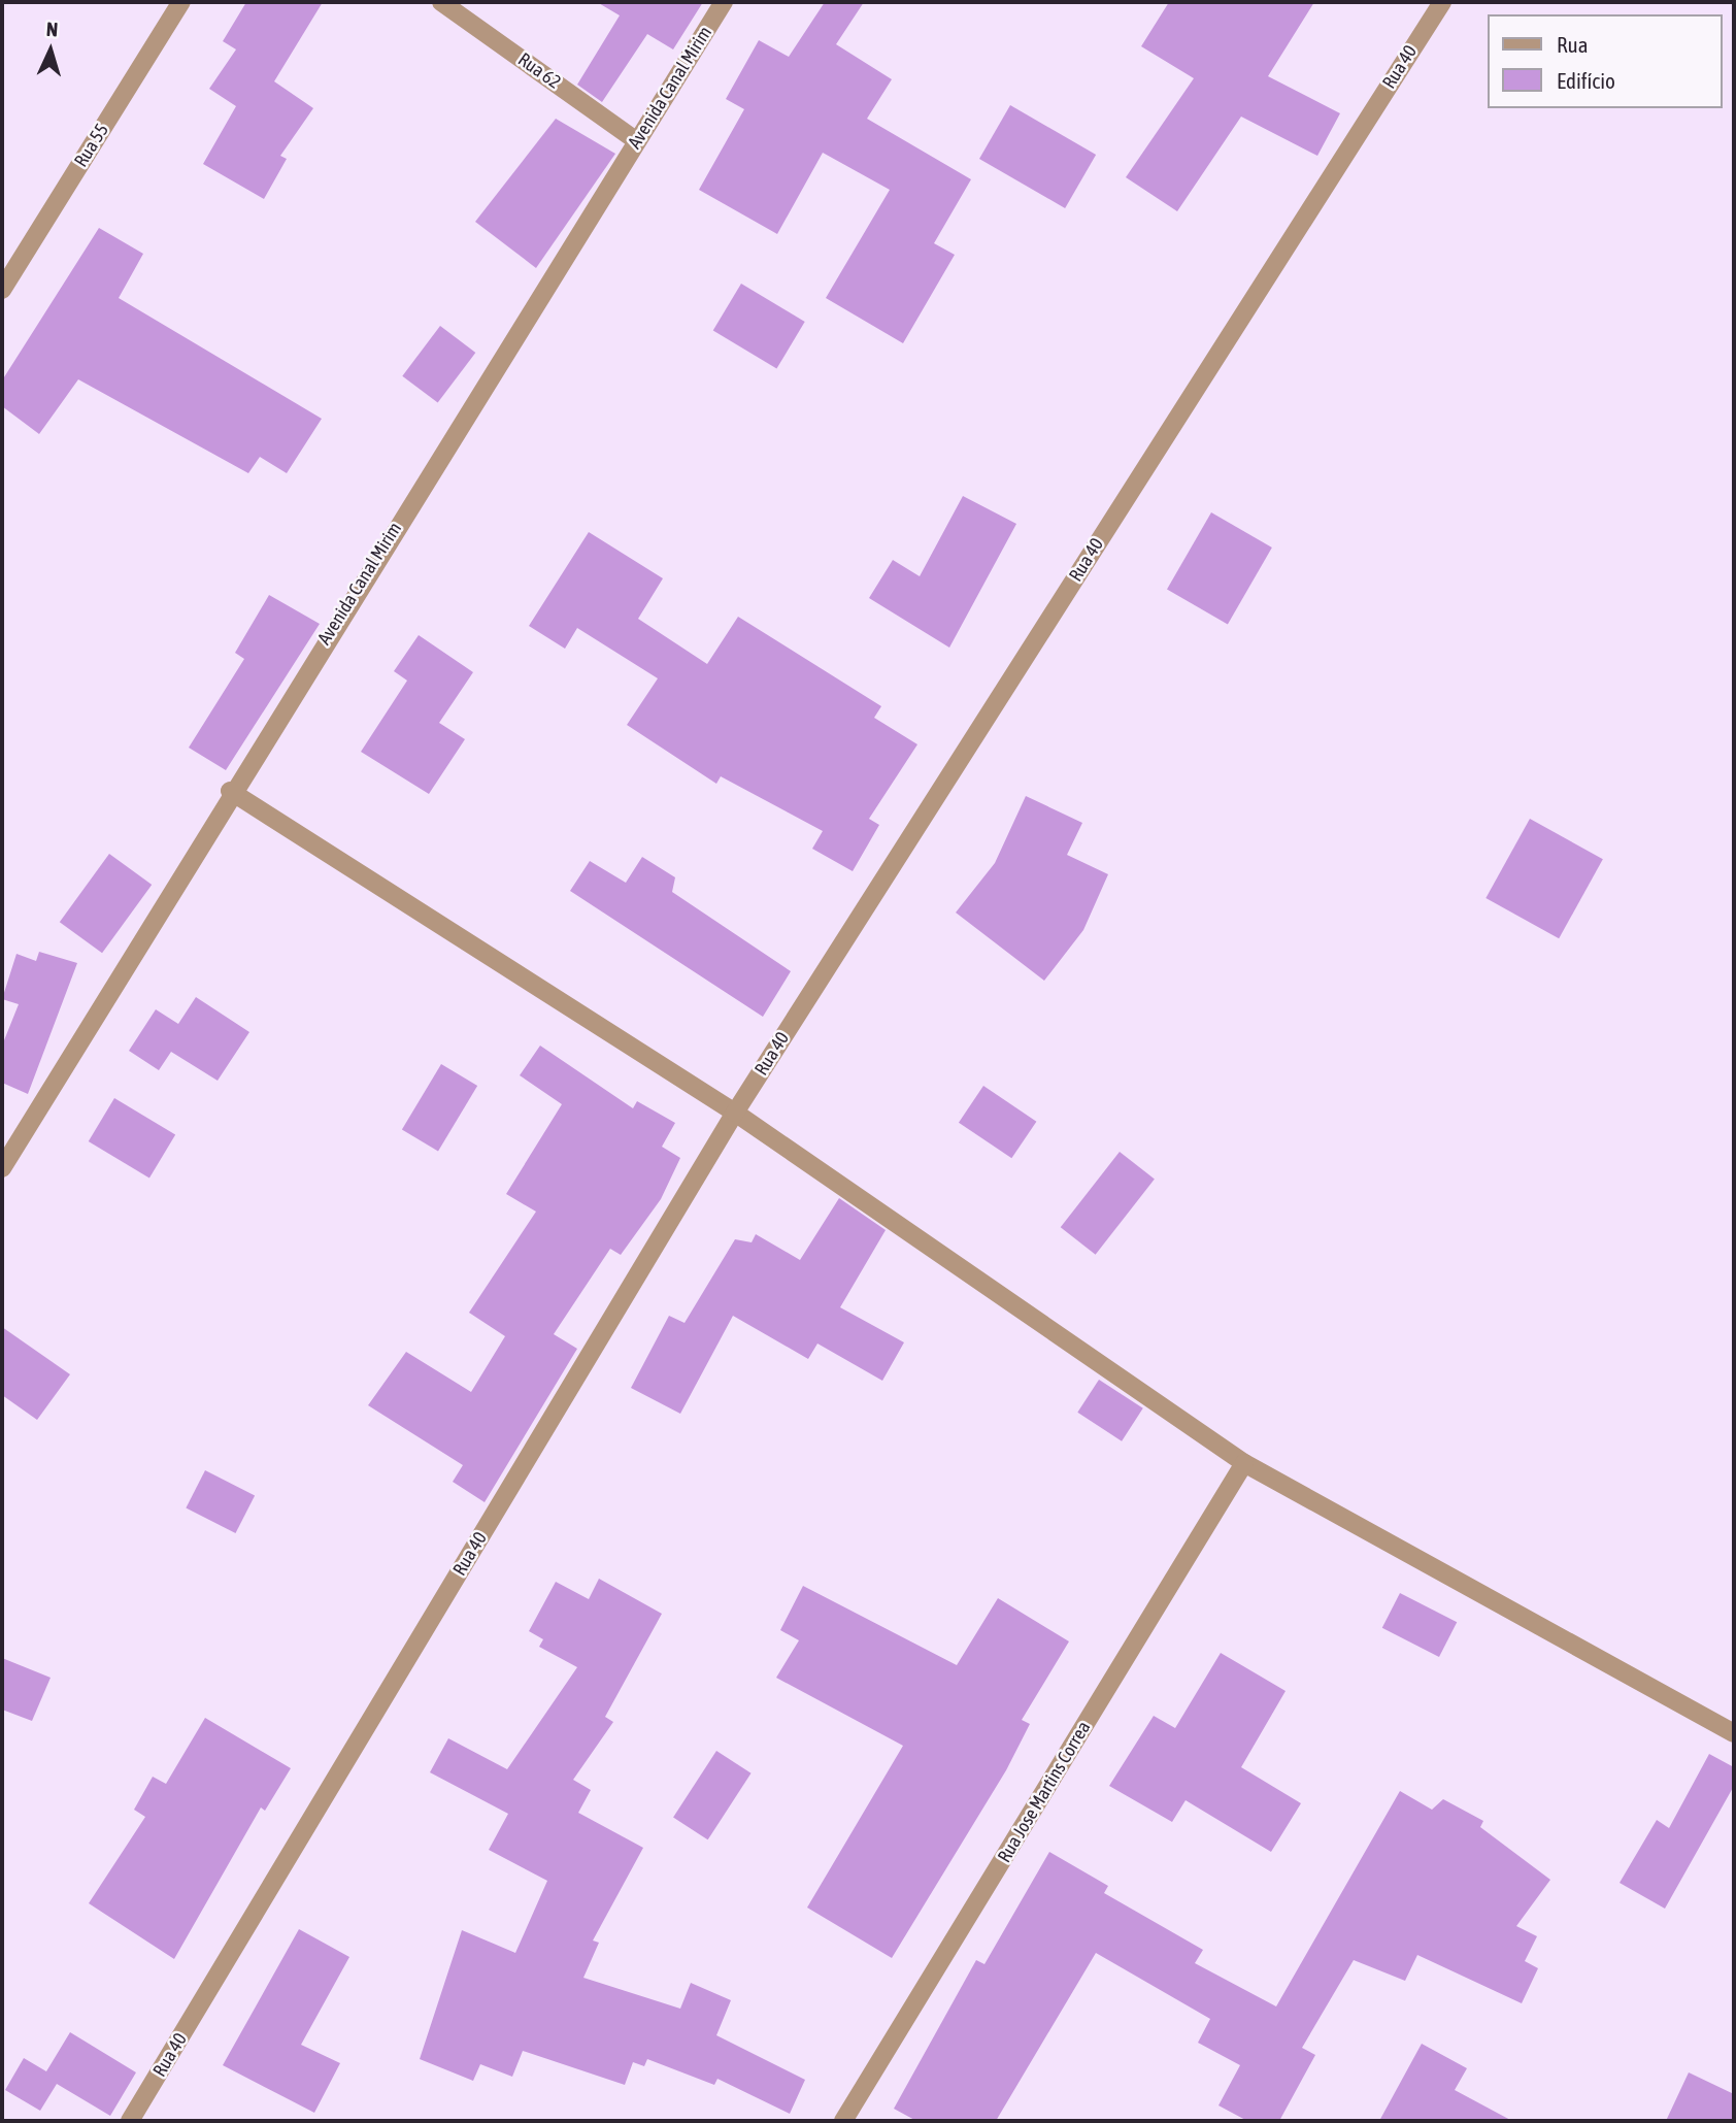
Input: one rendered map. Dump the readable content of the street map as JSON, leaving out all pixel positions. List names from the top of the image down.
{
  "streets": {
    "street": [
      "Rua 40",
      "Rua 62",
      "Avenida Canal Mirim",
      "Rua 55",
      "Rua Jose Martins Correa"
    ]
  },
  "crossings": [
    ["Rua 62", "Avenida Canal Mirim"]
  ],
  "legend": ["Rua", "Edifício"],
  "north": "top"
}
